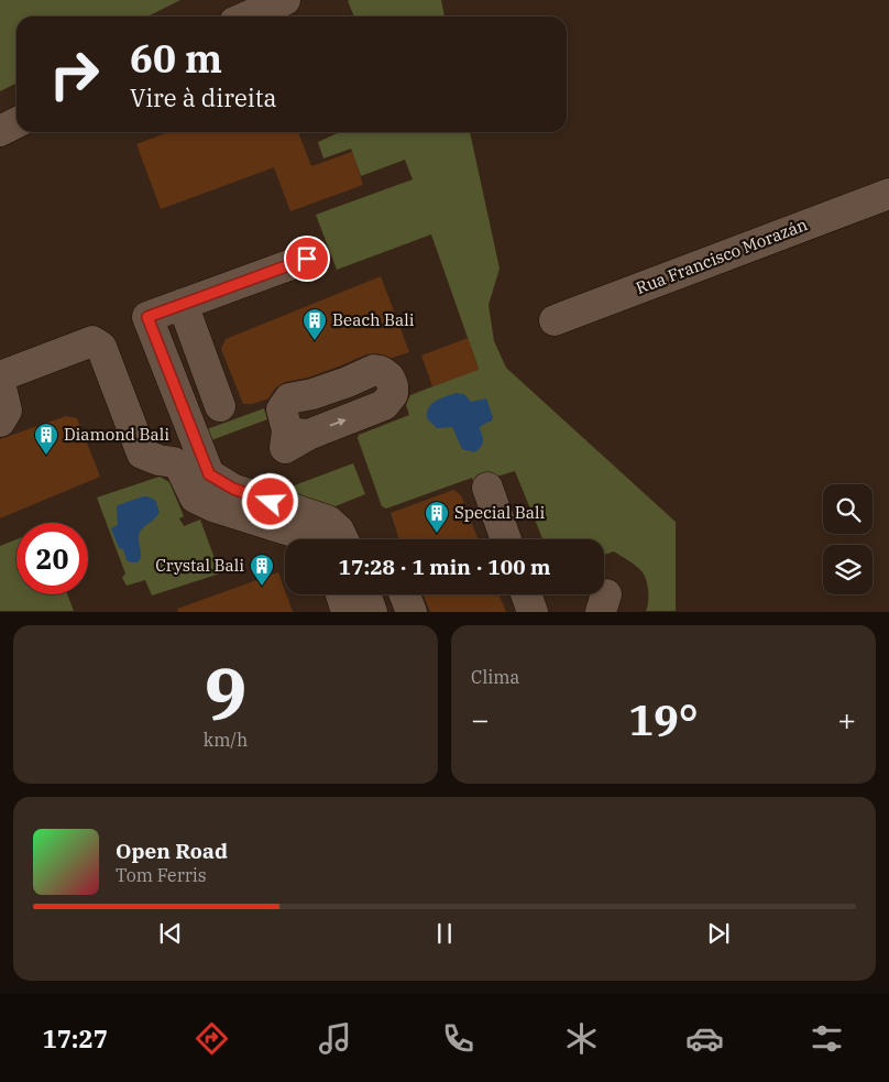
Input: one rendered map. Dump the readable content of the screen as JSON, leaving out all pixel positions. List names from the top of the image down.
{
  "streets": {
    "street": ["Rua Francisco Morazán"]
  },
  "places": {
    "building": [
      "Beach Bali",
      "Diamond Bali",
      "Special Bali",
      "Crystal Bali"
    ]
  },
  "page": {
    "turn": ["60 m", "Vire à direita"],
    "limit": "20",
    "trip": "17:28 · 1 min · 100 m",
    "tile": [
      ["9", "km/h"],
      "Clima"
    ],
    "heat": ["−", "19°", "+"],
    "song": ["Open Road", "Tom Ferris"],
    "tabs": "17:27"
  }
}
